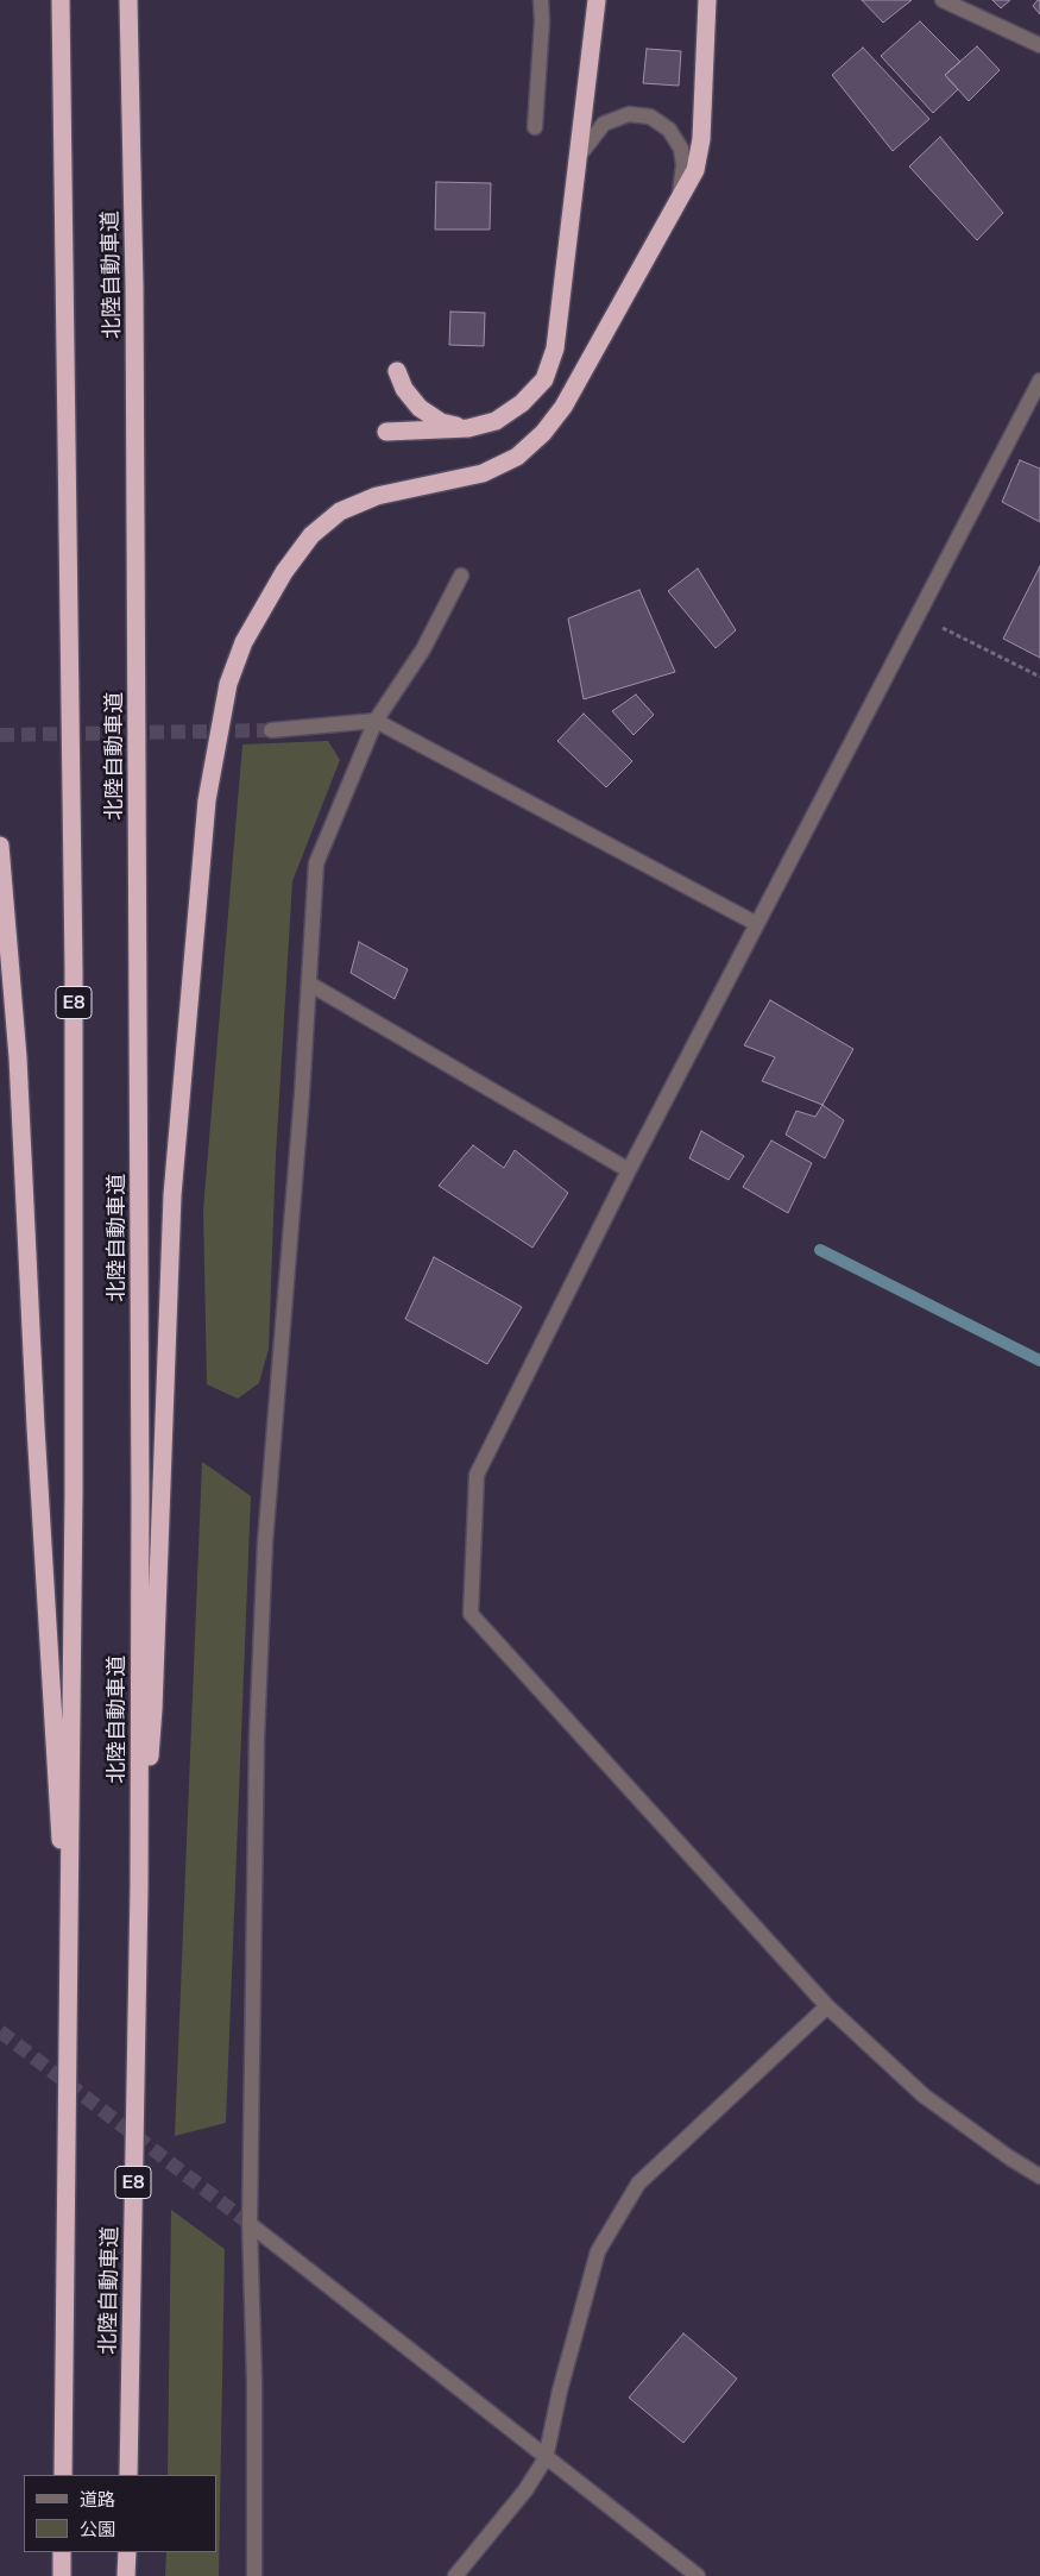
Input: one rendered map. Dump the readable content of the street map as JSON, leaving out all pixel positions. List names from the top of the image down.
{
  "streets": {
    "highway": ["北陸自動車道", "E8"]
  },
  "legend": ["道路", "公園"]
}
